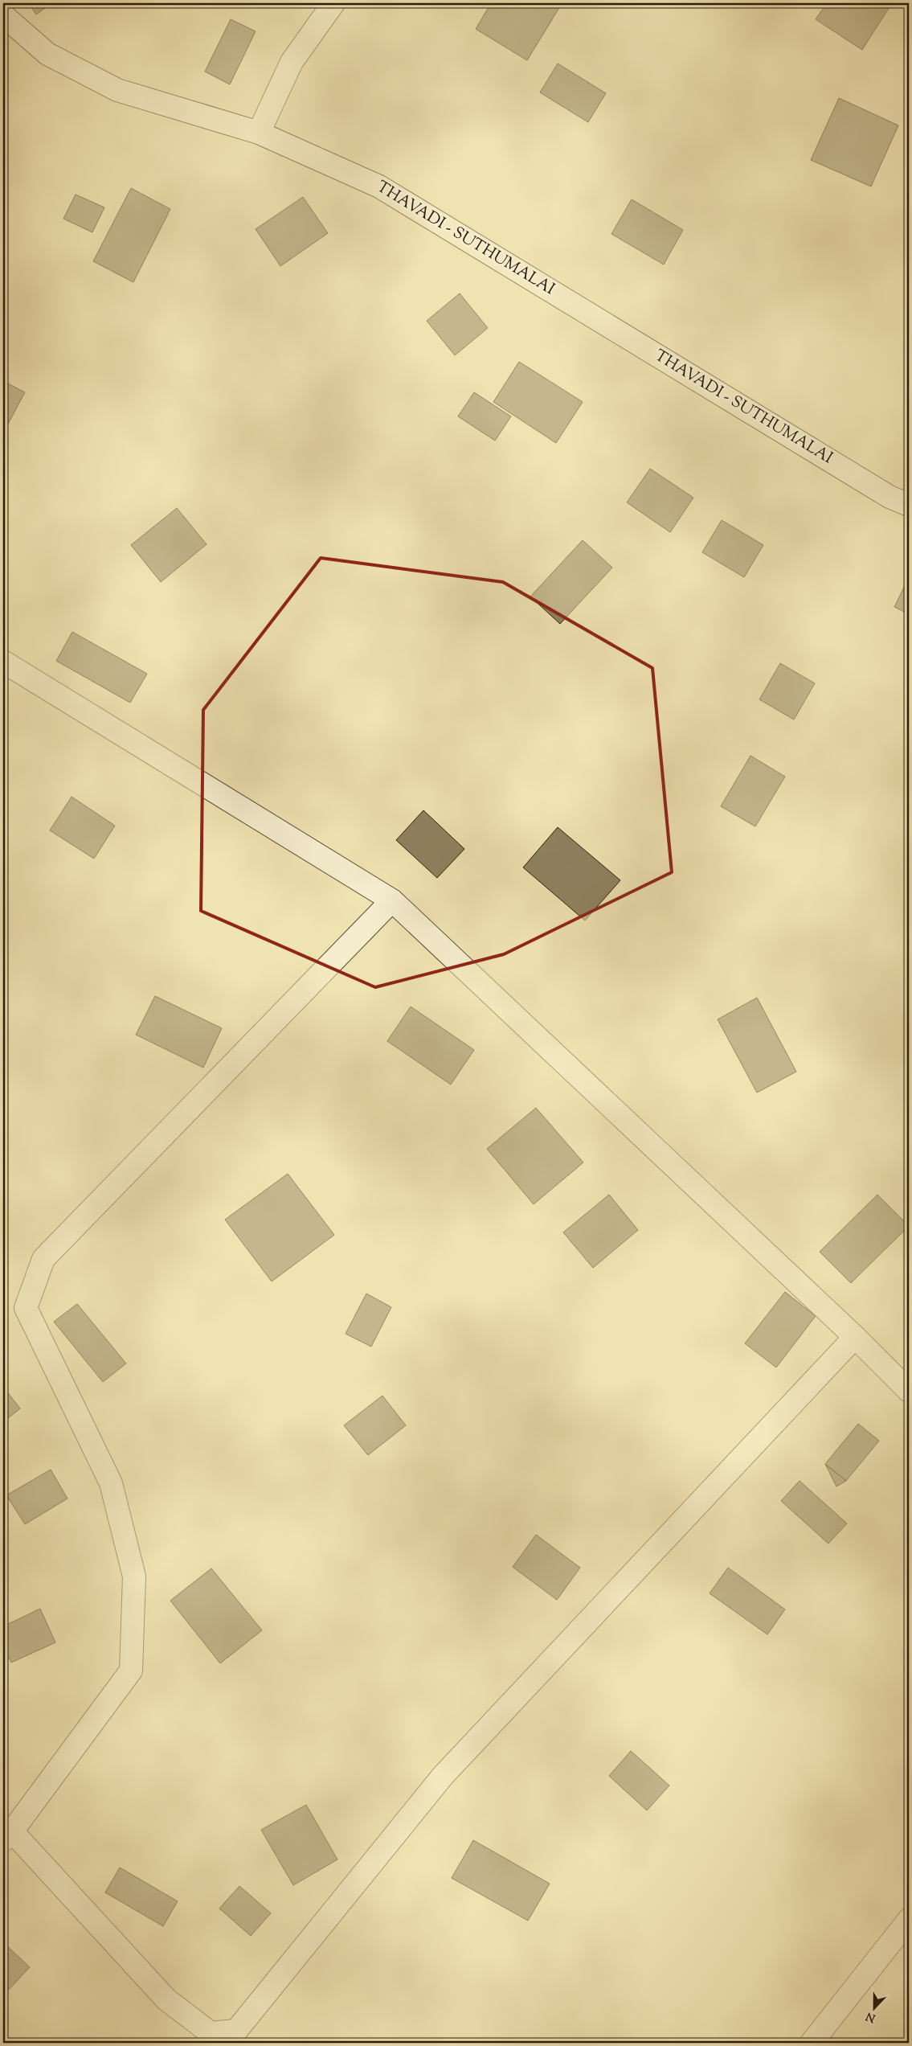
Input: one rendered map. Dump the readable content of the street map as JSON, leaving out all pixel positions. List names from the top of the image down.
{
  "streets": {
    "street": ["THAVADI - SUTHUMALAI"]
  },
  "north": "bottom"
}
